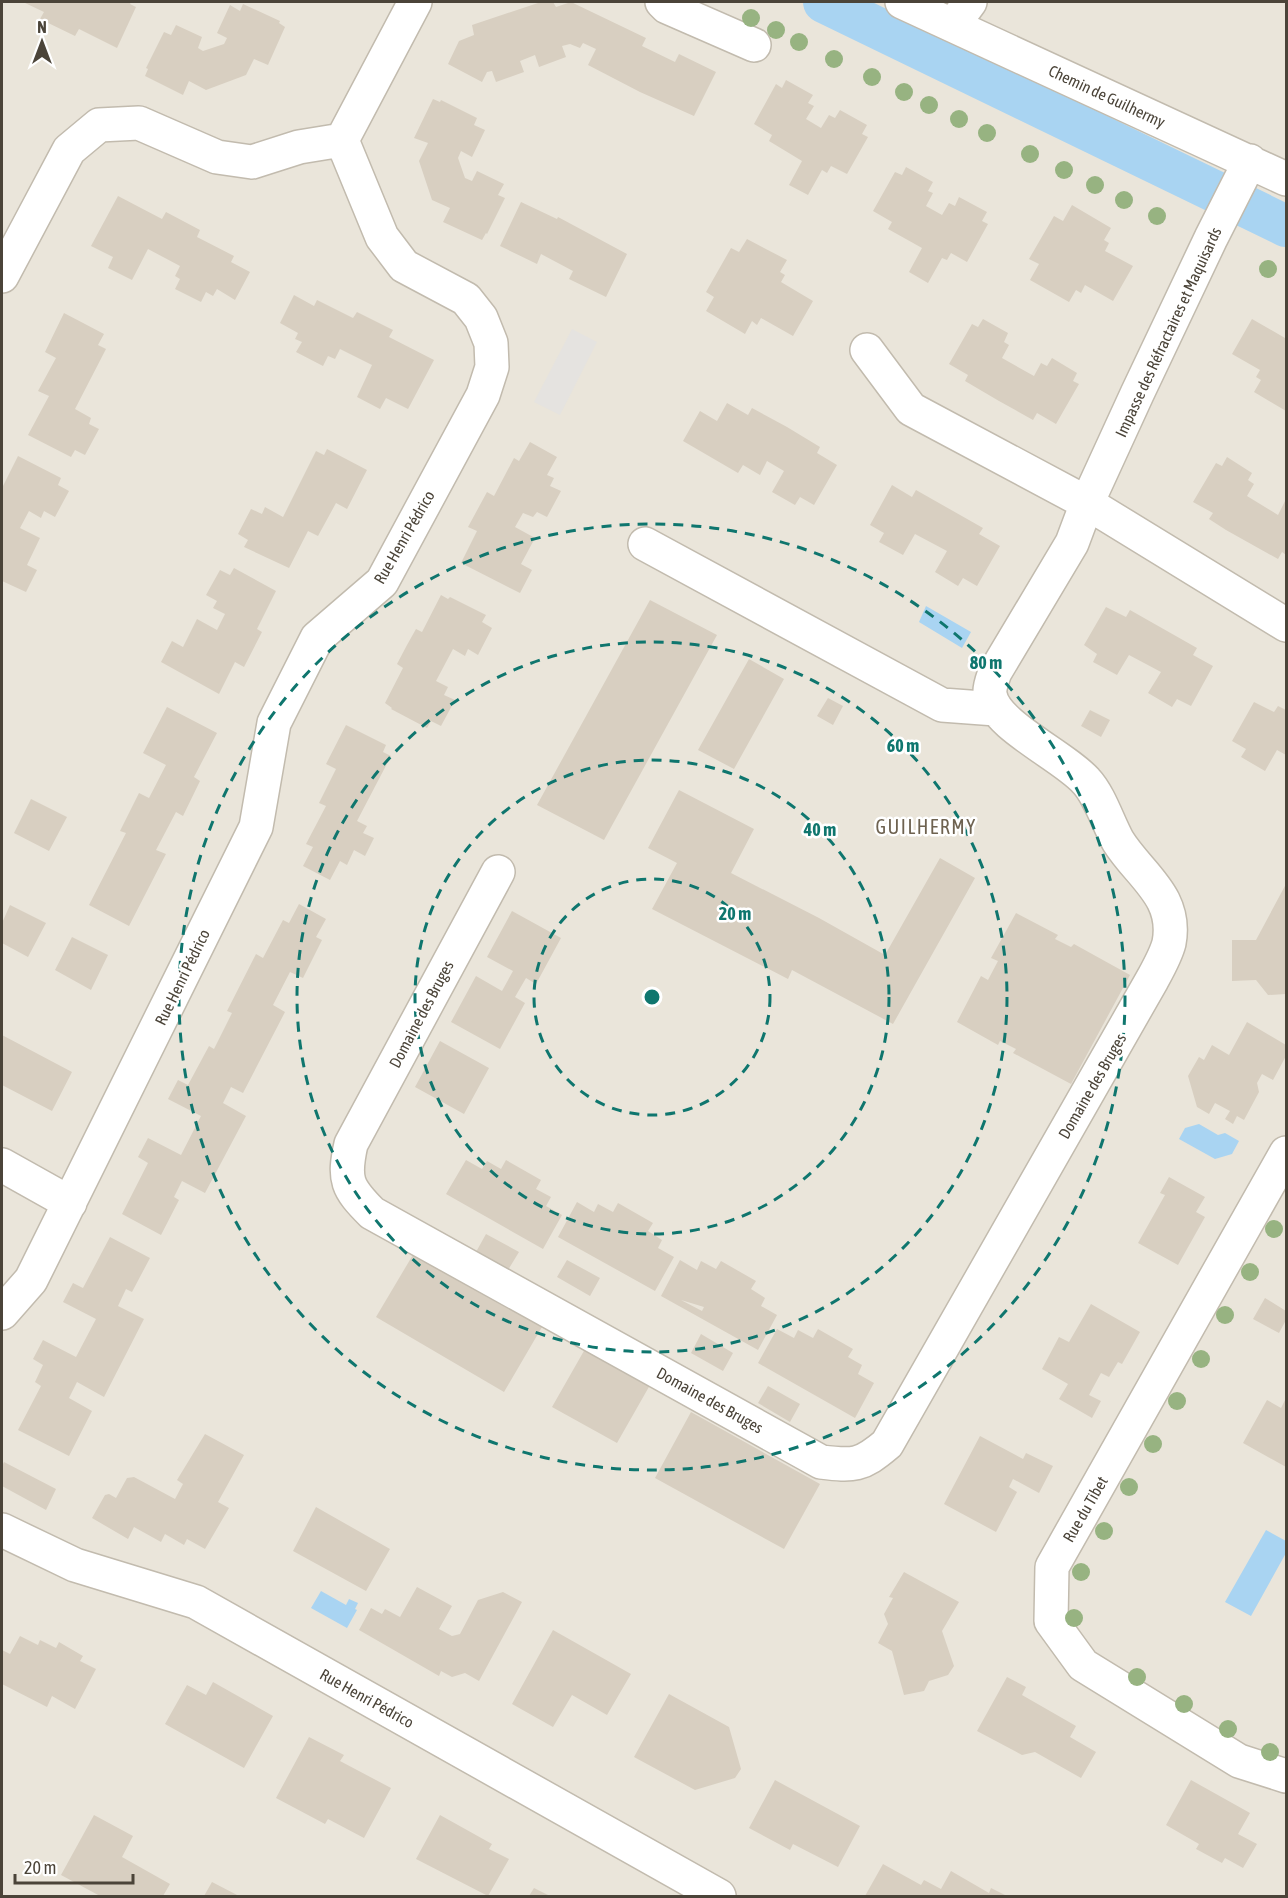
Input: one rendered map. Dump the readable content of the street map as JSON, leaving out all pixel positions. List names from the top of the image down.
{
  "streets": {
    "street": [
      "Chemin de Guilhermy",
      "Impasse des Réfractaires et Maquisards",
      "Rue Henri Pédrico",
      "Domaine des Bruges",
      "Rue du Tibet"
    ]
  },
  "crossings": [
    ["Chemin de Guilhermy", "Impasse des Réfractaires et Maquisards"],
    ["Impasse des Réfractaires et Maquisards", "Domaine des Bruges"]
  ],
  "districts": ["GUILHERMY"],
  "scale_bar": "20 m",
  "north": "top",
  "rings": [
    "80 m",
    "60 m",
    "40 m",
    "20 m"
  ]
}
